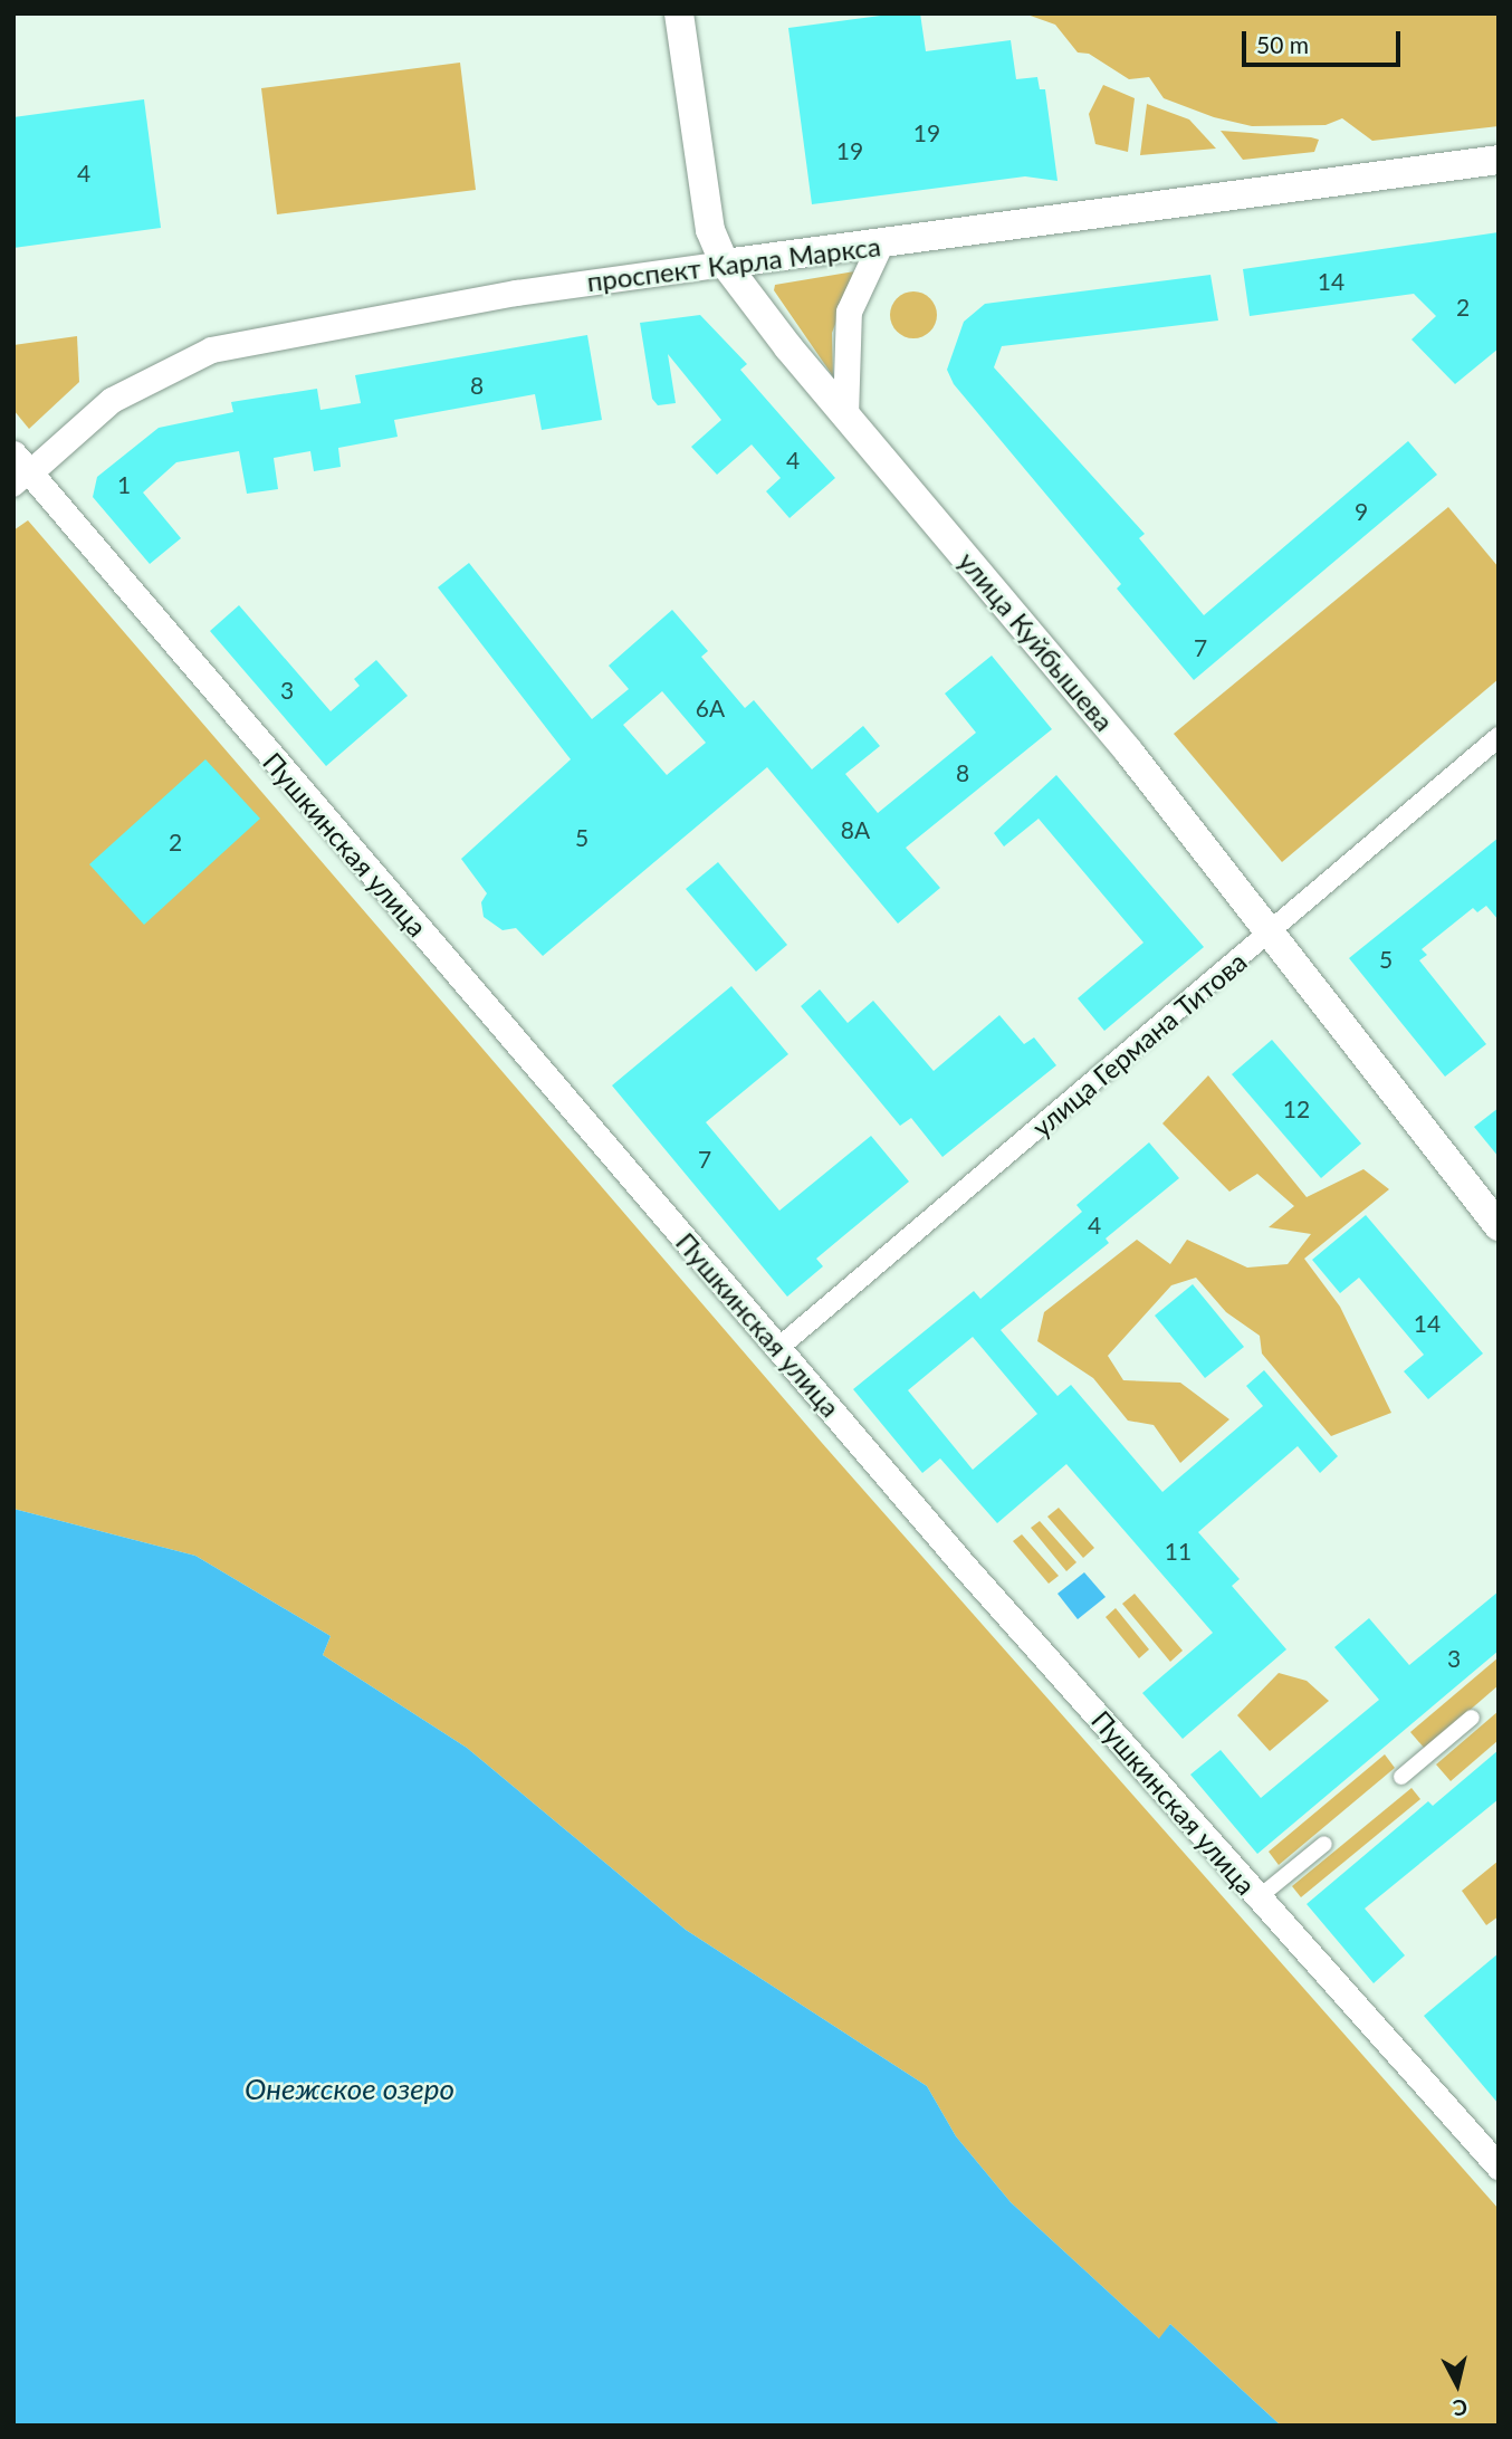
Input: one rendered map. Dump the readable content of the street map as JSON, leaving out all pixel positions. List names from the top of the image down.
{
  "streets": {
    "main road": ["проспект Карла Маркса", "улица Куйбышева"],
    "street": ["Пушкинская улица", "улица Германа Титова"]
  },
  "crossings": [
    ["проспект Карла Маркса", "улица Куйбышева"],
    ["проспект Карла Маркса", "Пушкинская улица"],
    ["улица Куйбышева", "улица Германа Титова"],
    ["Пушкинская улица", "улица Германа Титова"]
  ],
  "water": ["Онежское озеро"],
  "house_numbers": [
    "19",
    "19",
    "4",
    "14",
    "2",
    "8",
    "4",
    "1",
    "9",
    "7",
    "3",
    "6А",
    "8",
    "8А",
    "5",
    "2",
    "5",
    "12",
    "7",
    "4",
    "14",
    "11",
    "3"
  ],
  "scale_bar": "50 m",
  "north": "bottom"
}
